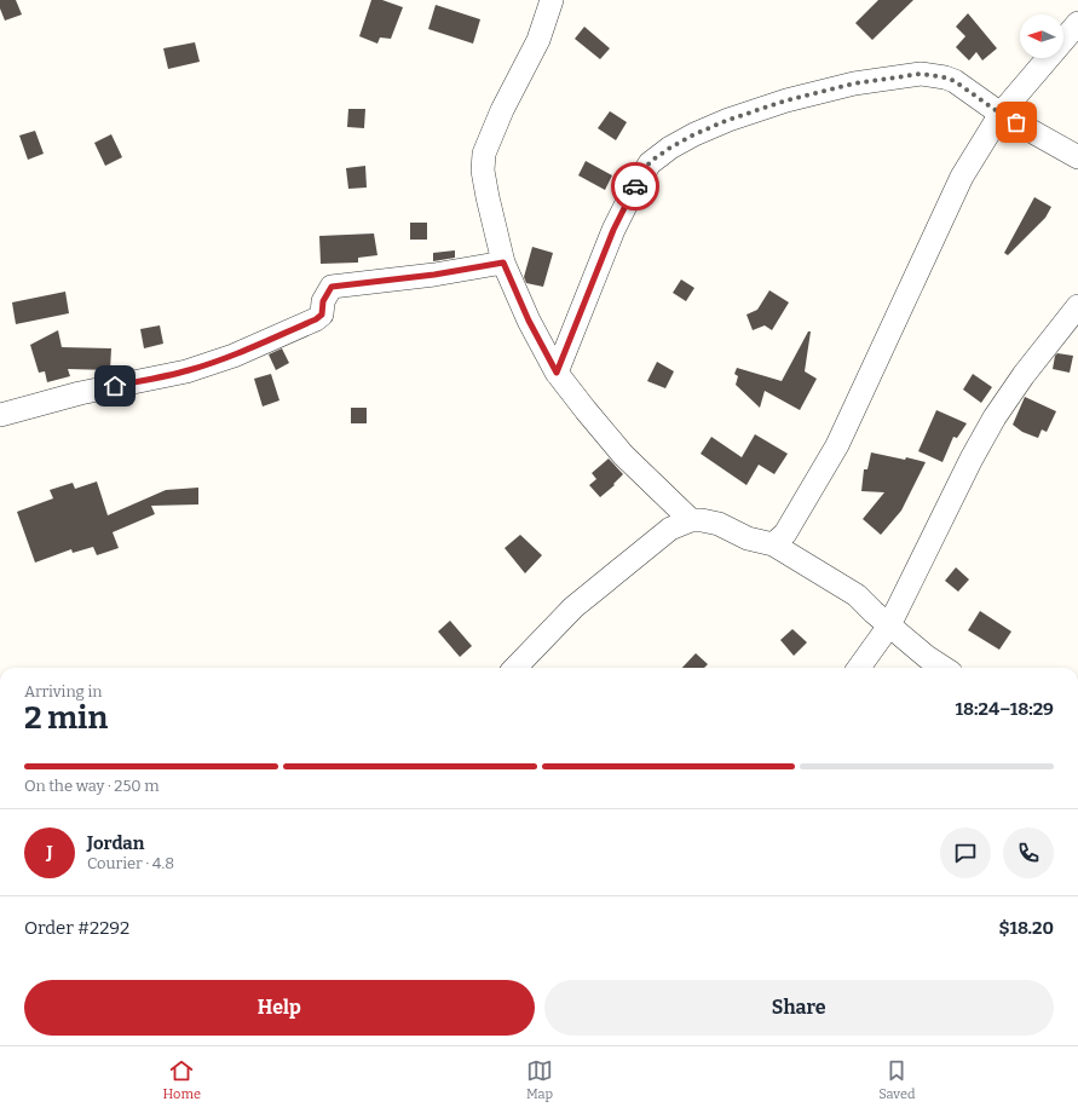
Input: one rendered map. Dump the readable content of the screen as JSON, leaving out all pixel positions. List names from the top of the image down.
{
  "north": "left",
  "page": {
    "heading": ["2 min", "Arriving in", "18:24–18:29"],
    "panel": [
      "Jordan",
      "Courier · 4.8",
      "Order #2292",
      "$18.20"
    ],
    "bar": "On the way · 250 m",
    "round": "J",
    "buttons": ["Help", "Share"],
    "tabs": ["Home", "Map", "Saved"]
  }
}
